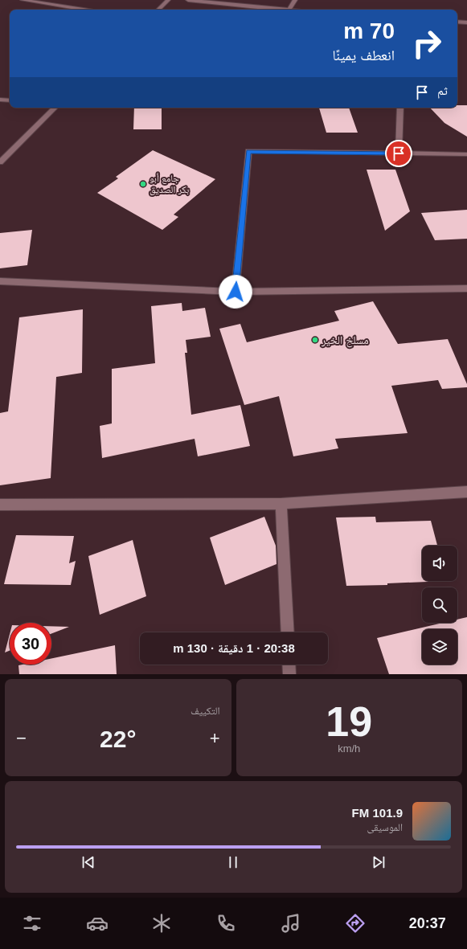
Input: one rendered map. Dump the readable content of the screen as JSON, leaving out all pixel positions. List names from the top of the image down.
{
  "places": ["جامع أبو بكر الصديق", "مسلخ الخير"],
  "page": {
    "turn": ["70 m", "انعطف يمينًا"],
    "then": "ثم",
    "limit": "30",
    "trip": "20:38 · 1 دقيقة · 130 m",
    "tile": [
      ["19", "km/h"],
      "التكييف"
    ],
    "heat": ["−", "22°", "+"],
    "song": ["101.9 FM", "الموسيقى"],
    "tabs": "20:37"
  }
}
